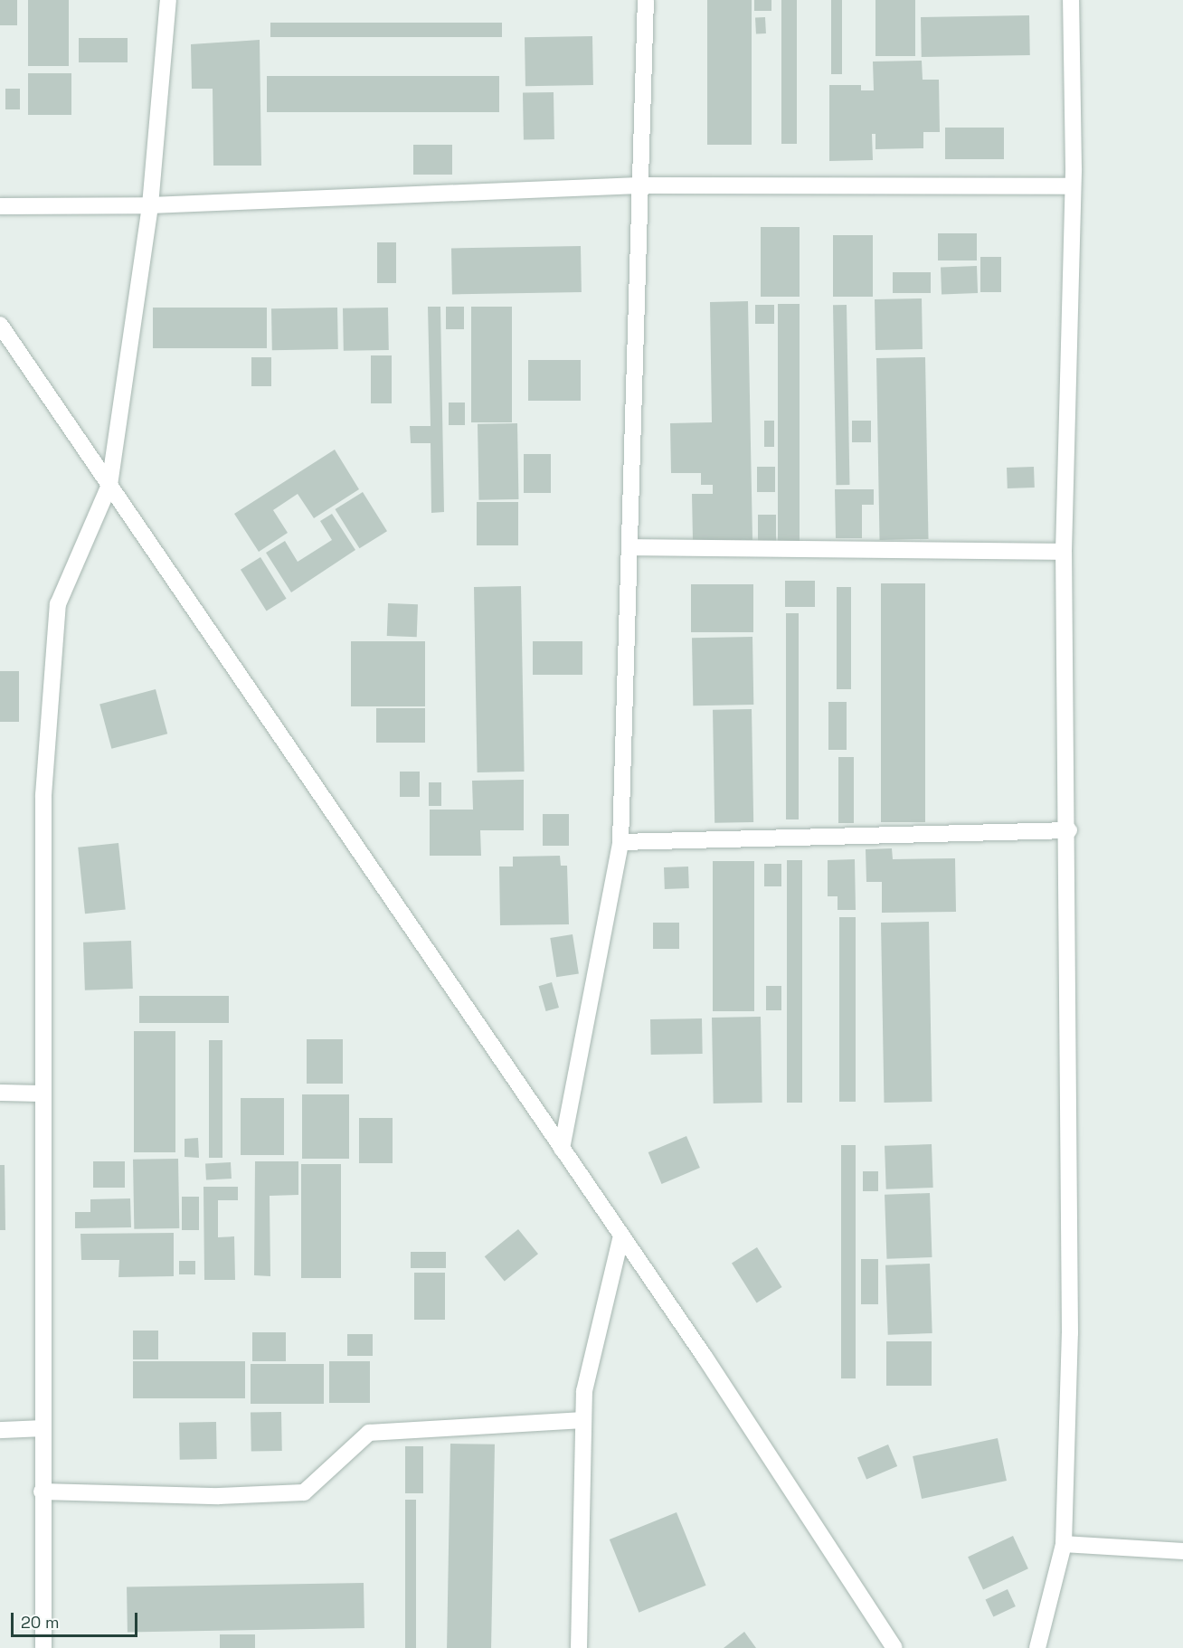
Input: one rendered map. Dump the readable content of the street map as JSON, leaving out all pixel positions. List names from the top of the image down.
{
  "scale_bar": "20 m"
}
